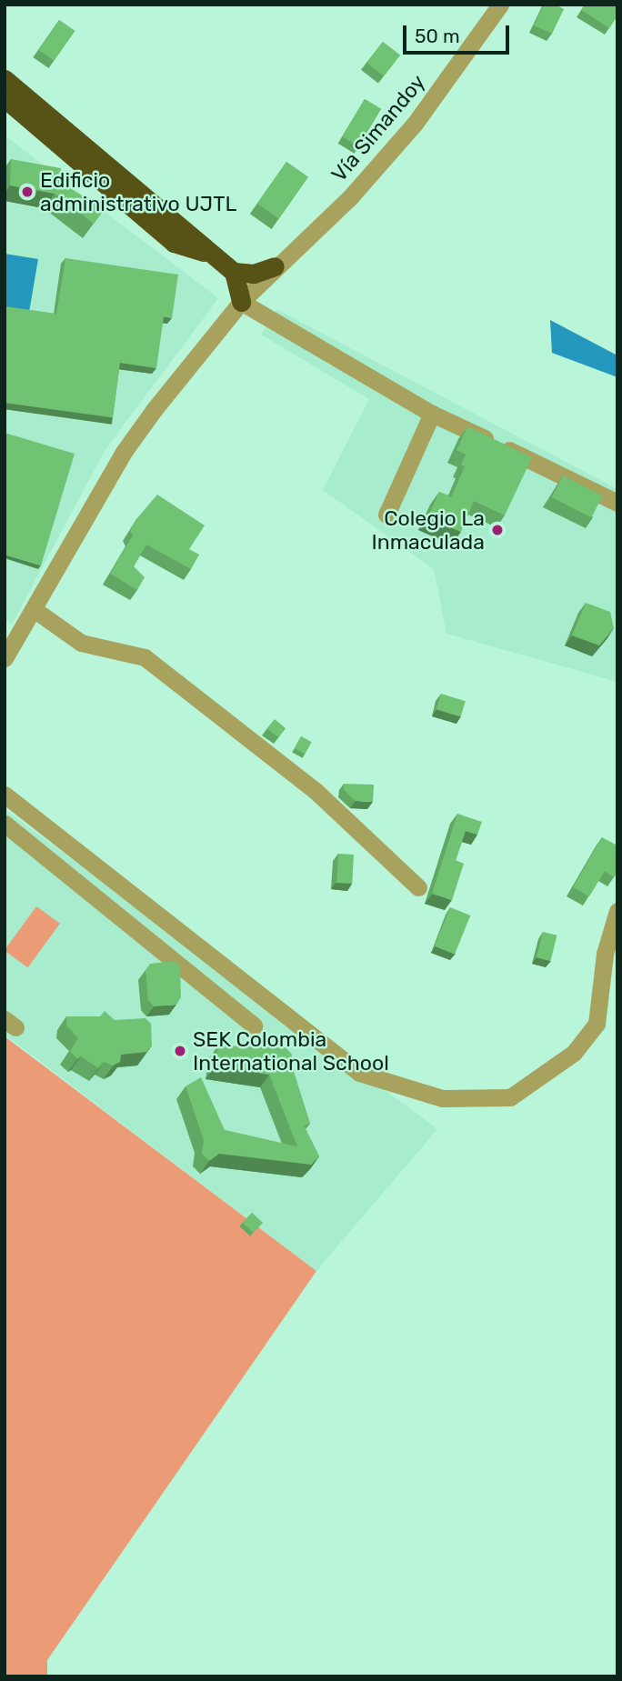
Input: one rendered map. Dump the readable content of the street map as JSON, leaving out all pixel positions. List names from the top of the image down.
{
  "streets": {
    "street": ["Vía Simandoy"]
  },
  "places": ["Edificio administrativo UJTL", "Colegio La Inmaculada", "SEK Colombia International School"],
  "scale_bar": "50 m"
}
